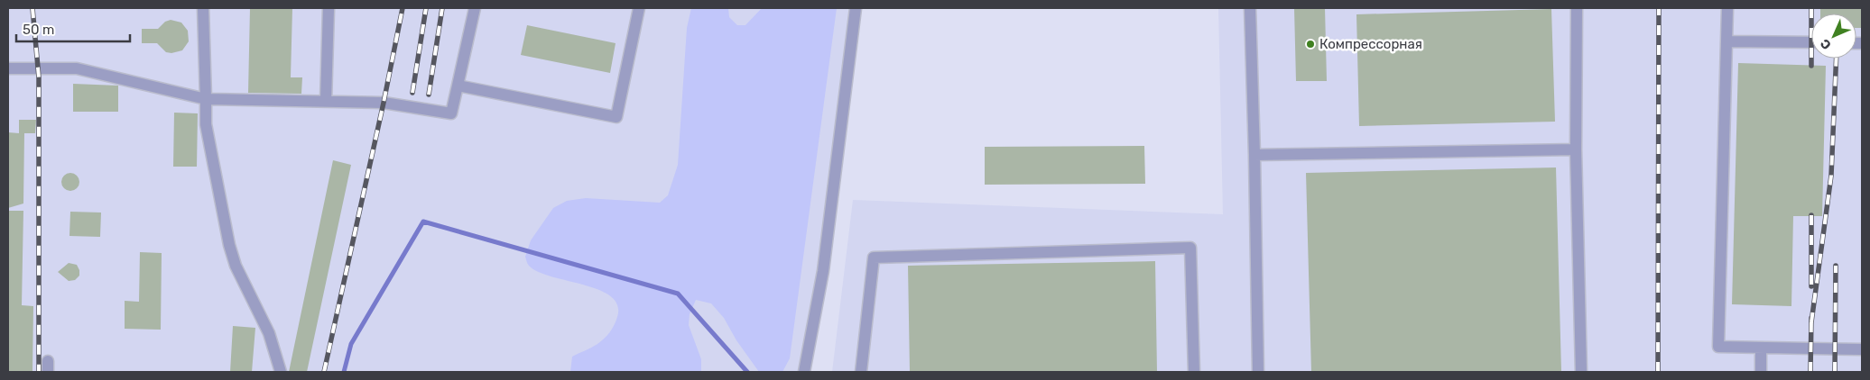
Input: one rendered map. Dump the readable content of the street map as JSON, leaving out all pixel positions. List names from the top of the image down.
{
  "places": ["Компрессорная"],
  "scale_bar": "50 m",
  "north": "bottom left"
}
